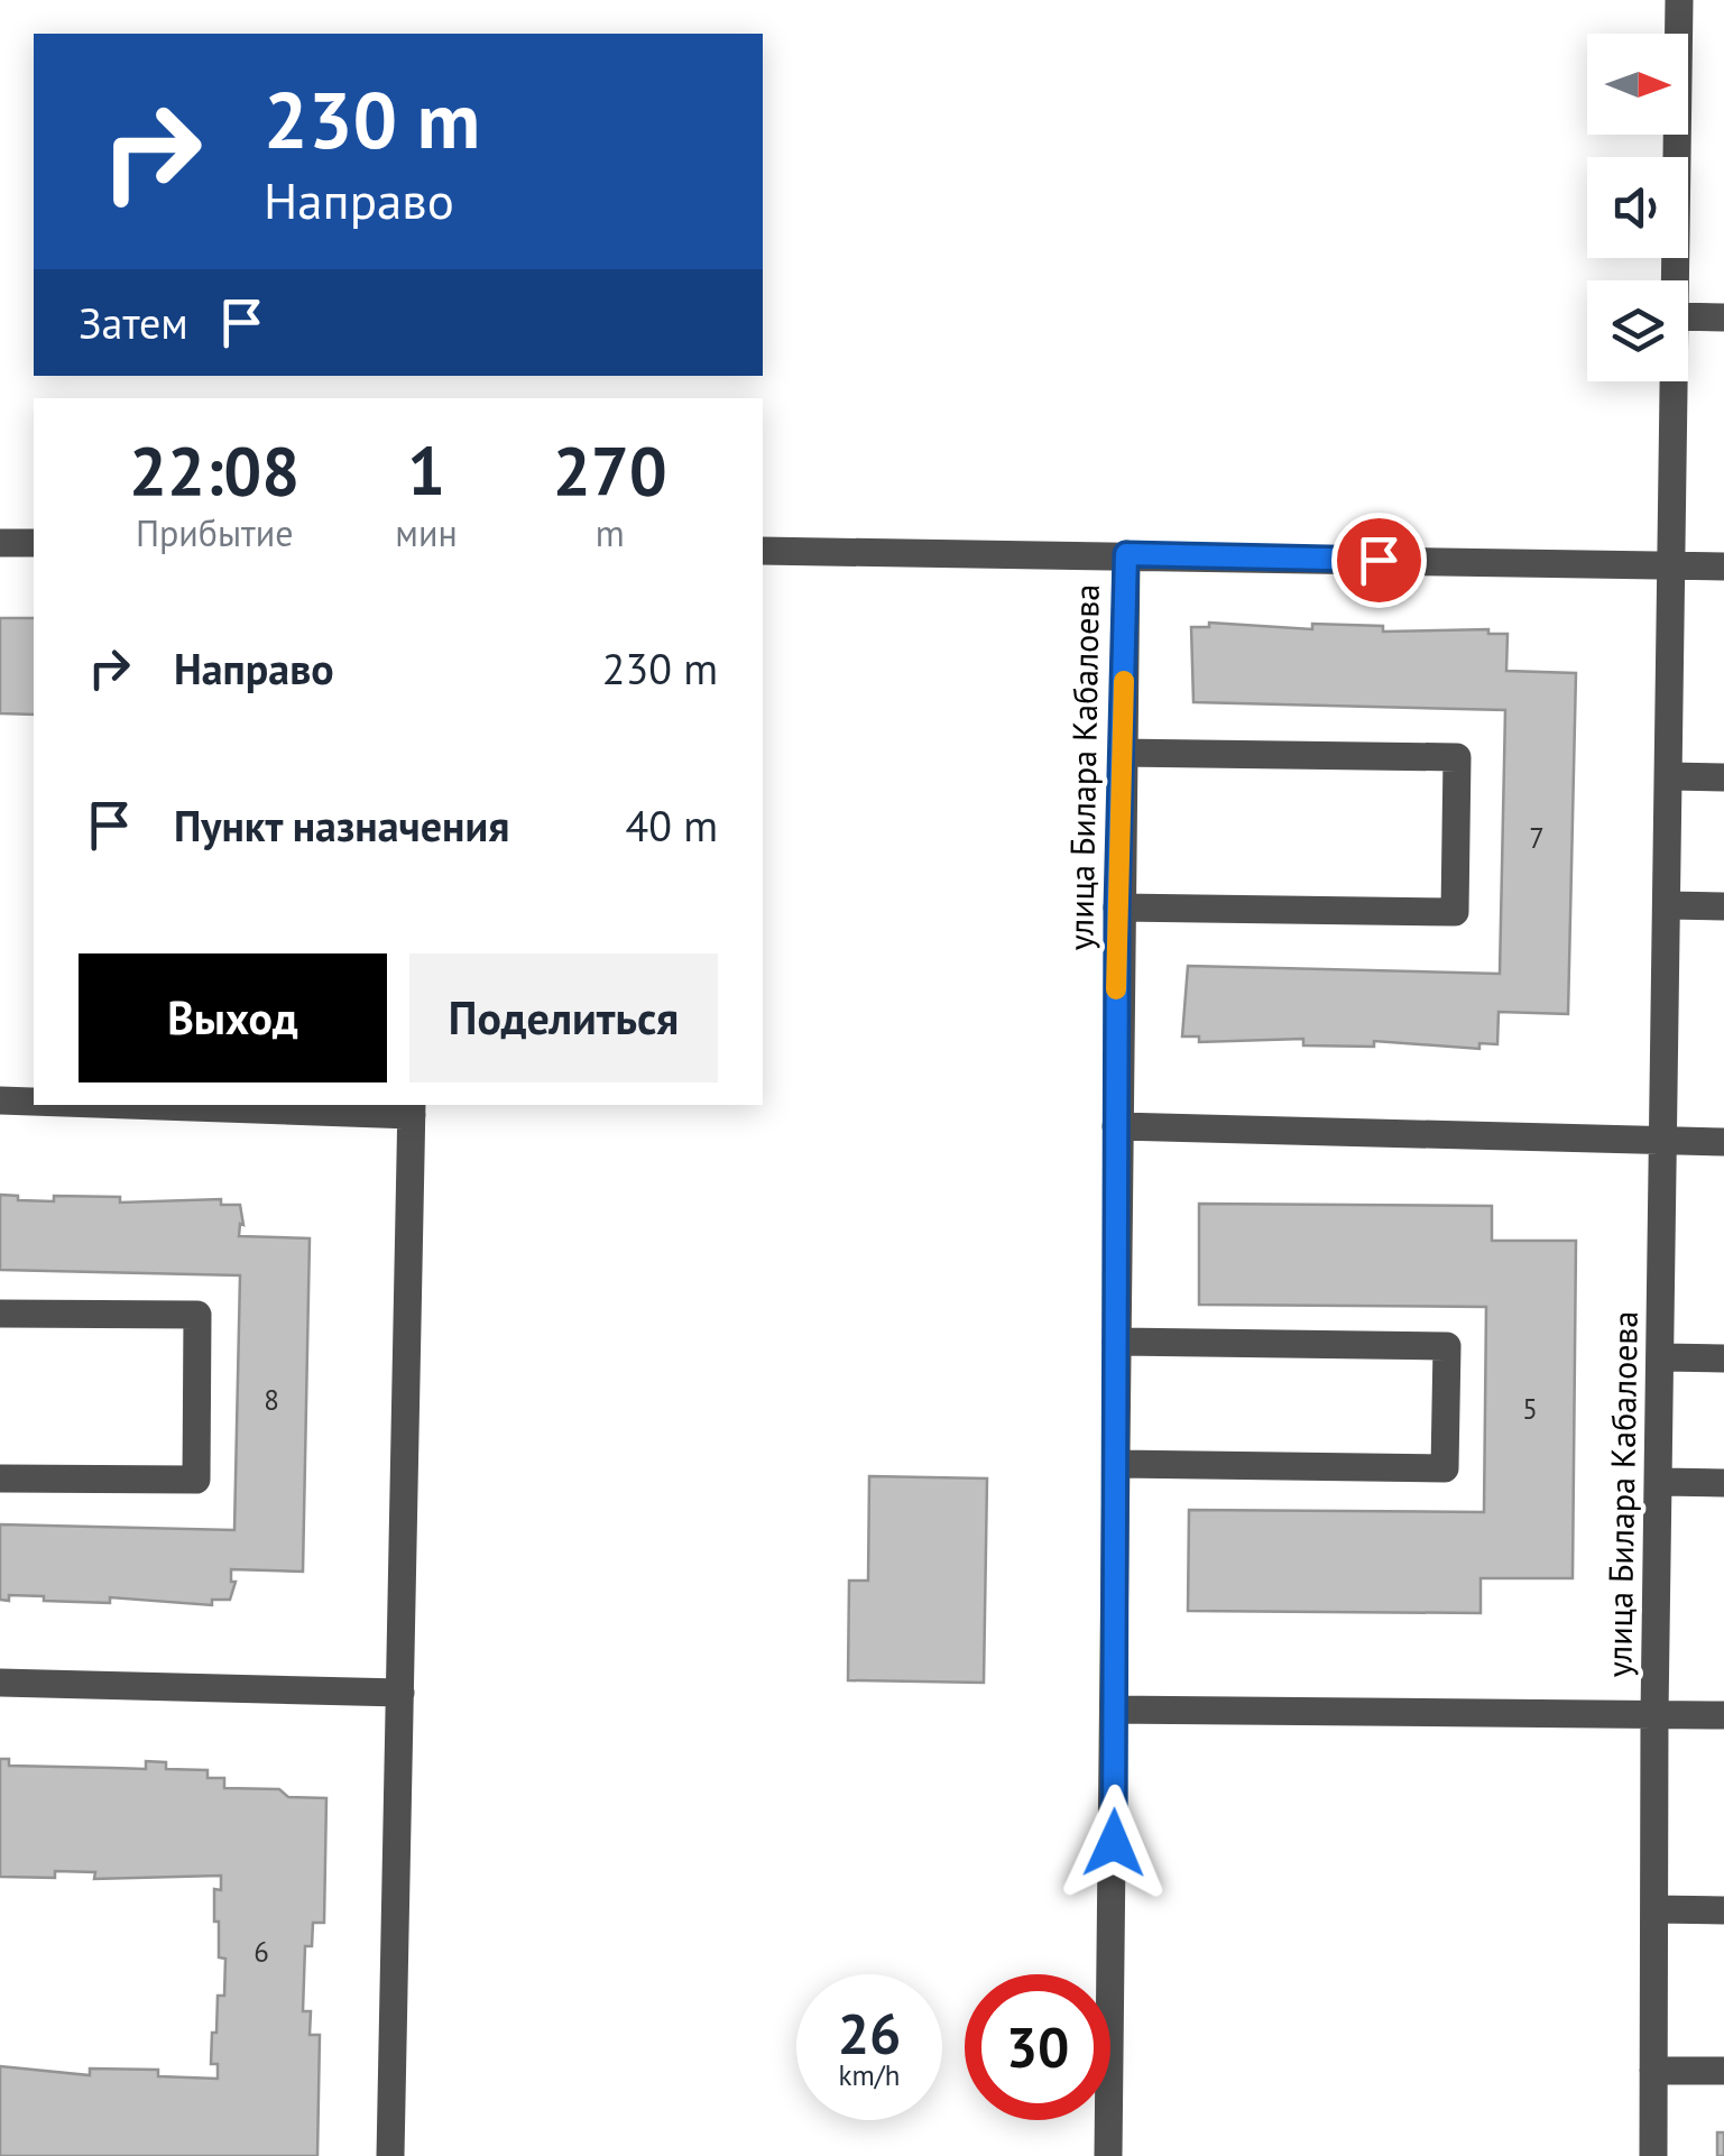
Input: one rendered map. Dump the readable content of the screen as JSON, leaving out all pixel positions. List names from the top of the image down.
{
  "streets": {
    "street": ["улица Билара Кабалоева"]
  },
  "house_numbers": [
    "7",
    "8",
    "5",
    "6"
  ],
  "north": "right",
  "page": {
    "turn": ["230 m", "Направо"],
    "then": "Затем",
    "eta": [
      "22:08",
      "Прибытие",
      "1",
      "мин",
      "270",
      "m"
    ],
    "list": [
      {
        "name": "Направо",
        "value": "230 m"
      },
      {
        "name": "Пункт назначения",
        "value": "40 m"
      }
    ],
    "buttons": ["Выход", "Поделиться"],
    "speed": "26 km/h",
    "limit": "30"
  }
}
